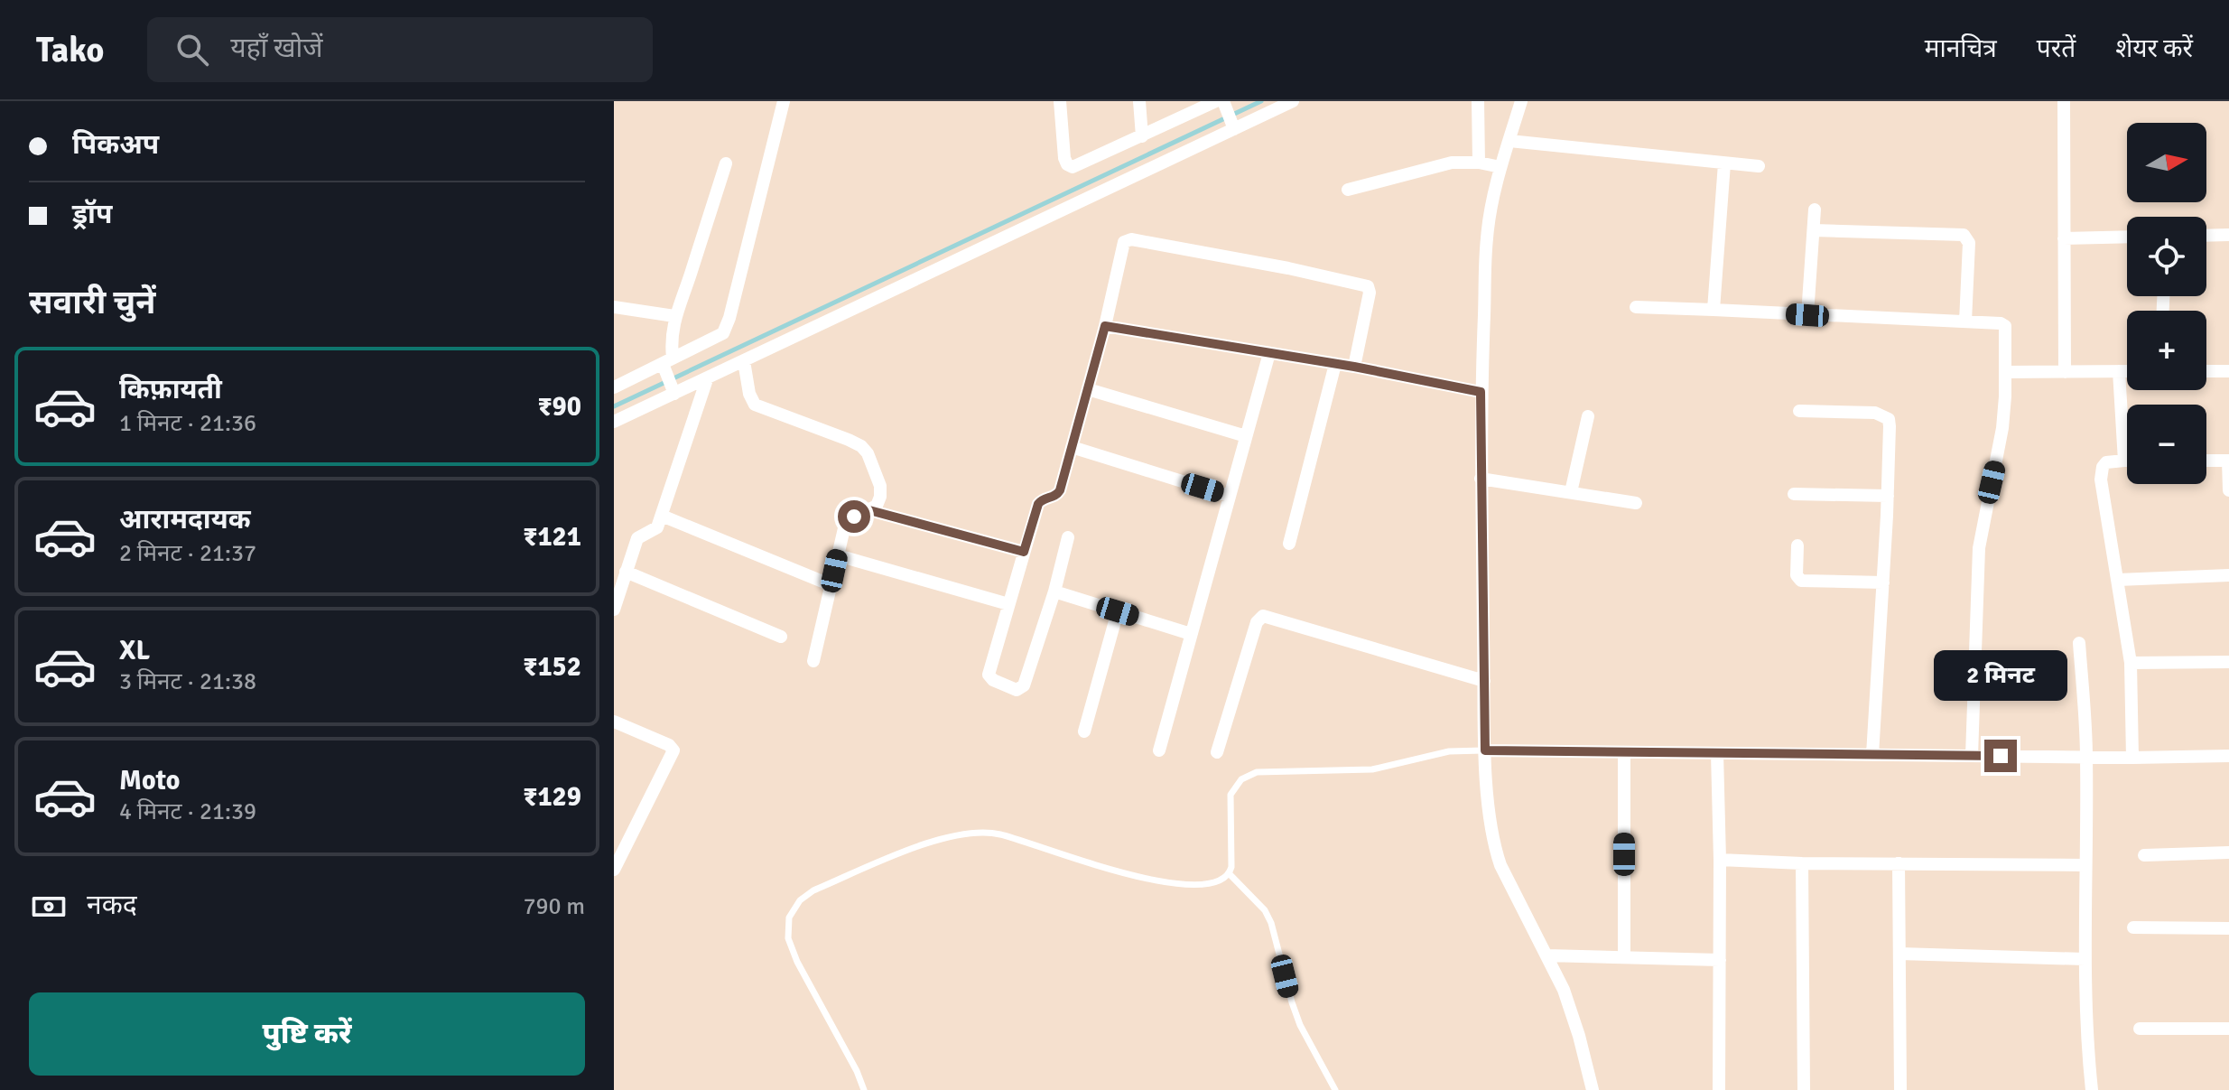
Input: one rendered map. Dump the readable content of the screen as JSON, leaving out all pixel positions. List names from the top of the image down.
{
  "north": "right",
  "page": {
    "header": "Tako",
    "search": "यहाँ खोजें",
    "nav": ["मानचित्र", "परतें", "शेयर करें"],
    "banner": ["पिकअप", "ड्रॉप"],
    "map_buttons": ["+", "−"],
    "heading": "सवारी चुनें",
    "list": [
      {
        "name": "किफ़ायती",
        "note": "1 मिनट · 21:36",
        "value": "₹90"
      },
      {
        "name": "आरामदायक",
        "note": "2 मिनट · 21:37",
        "value": "₹121"
      },
      {
        "name": "XL",
        "note": "3 मिनट · 21:38",
        "value": "₹152"
      },
      {
        "name": "Moto",
        "note": "4 मिनट · 21:39",
        "value": "₹129"
      }
    ],
    "bubble": "2 मिनट",
    "pay": ["नकद", "790 m"],
    "buttons": "पुष्टि करें"
  }
}
